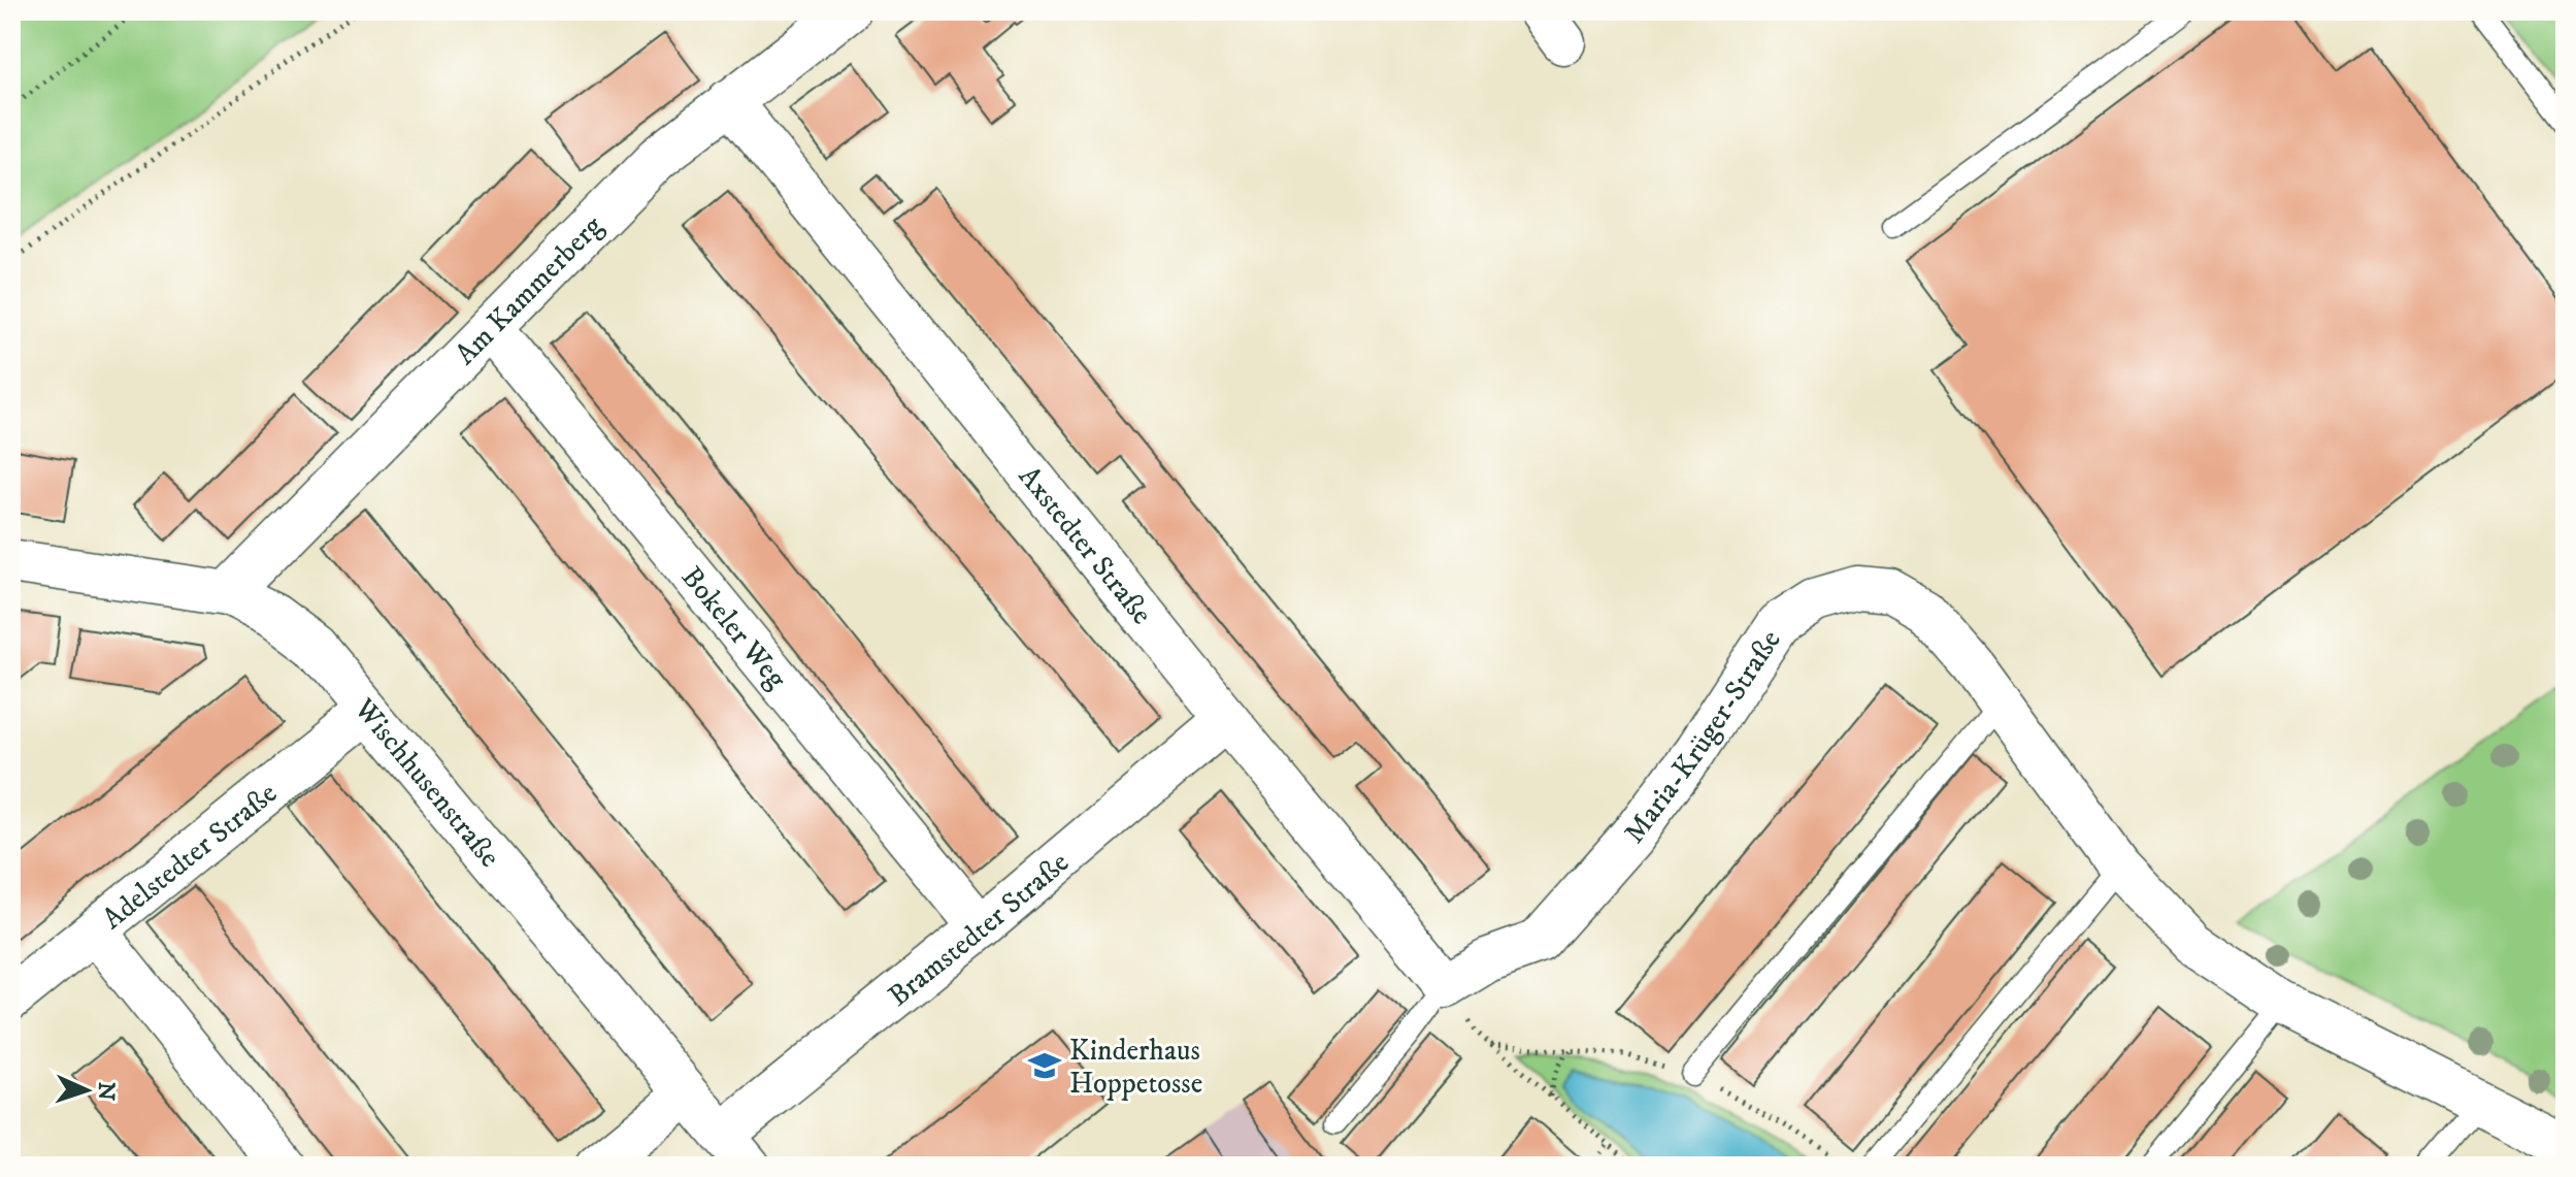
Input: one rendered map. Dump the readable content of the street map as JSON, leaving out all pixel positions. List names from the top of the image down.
{
  "streets": {
    "street": [
      "Am Kammerberg",
      "Axstedter Straße",
      "Bokeler Weg",
      "Maria-Krüger-Straße",
      "Wischhusenstraße",
      "Adelstedter Straße",
      "Bramstedter Straße"
    ]
  },
  "crossings": [
    ["Am Kammerberg", "Axstedter Straße"],
    ["Am Kammerberg", "Bokeler Weg"],
    ["Am Kammerberg", "Wischhusenstraße"],
    ["Axstedter Straße", "Maria-Krüger-Straße"],
    ["Axstedter Straße", "Bramstedter Straße"],
    ["Bokeler Weg", "Bramstedter Straße"],
    ["Wischhusenstraße", "Adelstedter Straße"],
    ["Wischhusenstraße", "Bramstedter Straße"]
  ],
  "places": {
    "school or university": ["Kinderhaus Hoppetosse"]
  },
  "north": "right"
}
